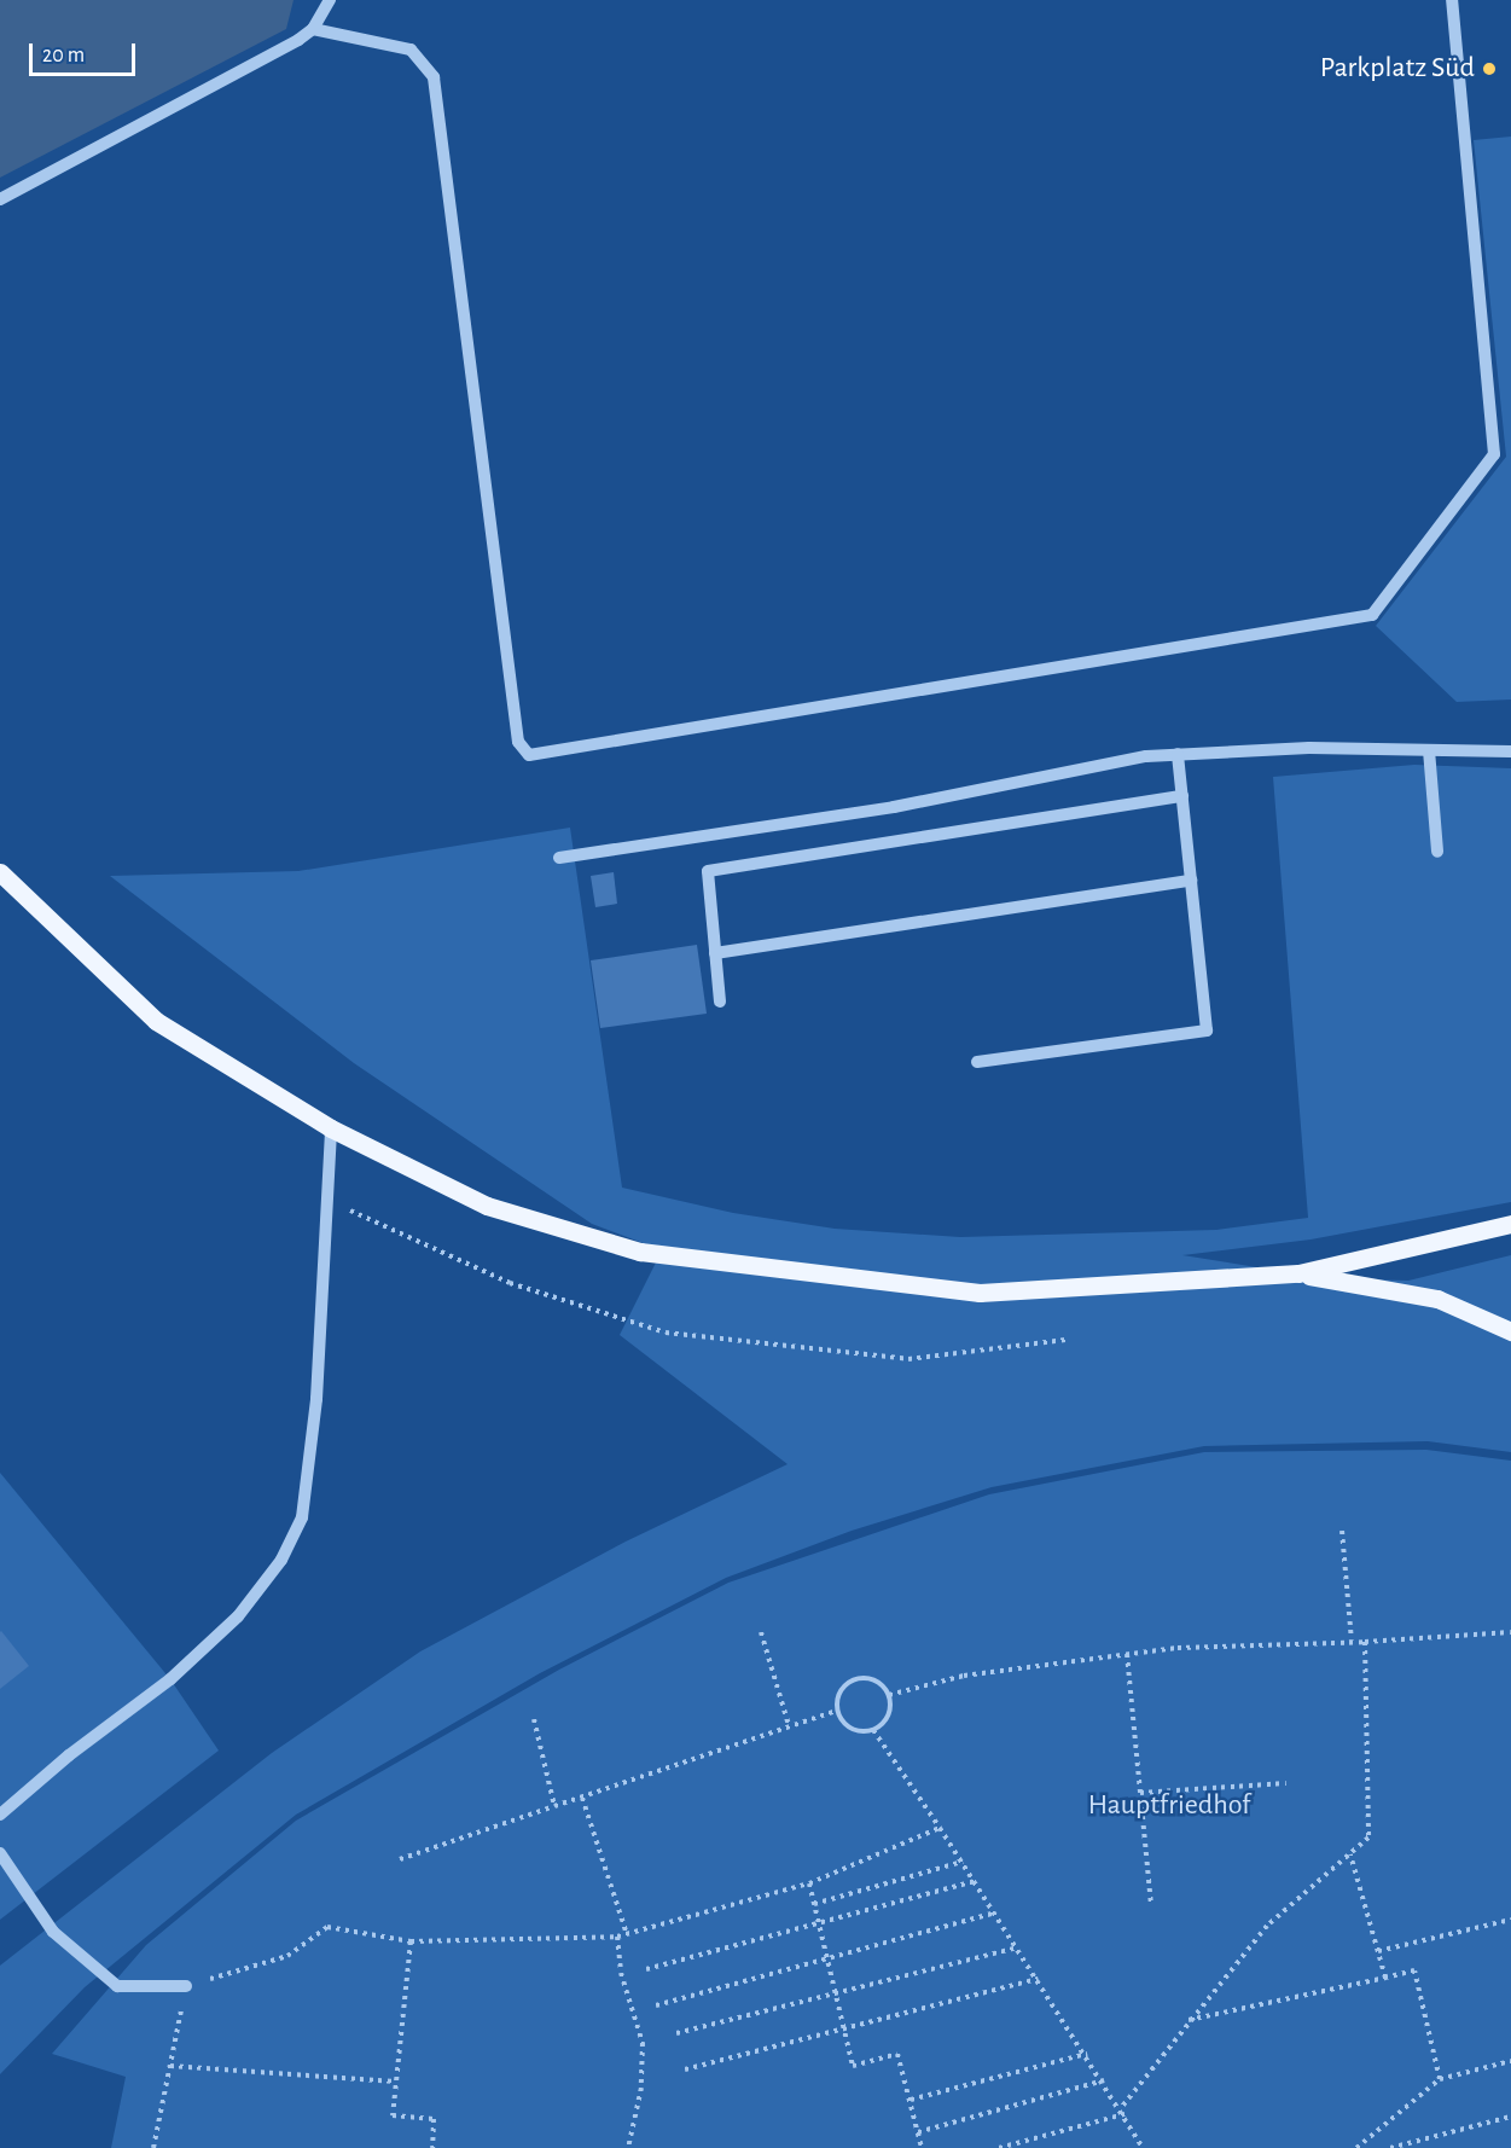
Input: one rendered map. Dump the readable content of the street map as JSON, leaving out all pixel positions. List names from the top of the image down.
{
  "parks": ["Hauptfriedhof"],
  "places": ["Parkplatz Süd"],
  "scale_bar": "20 m"
}
